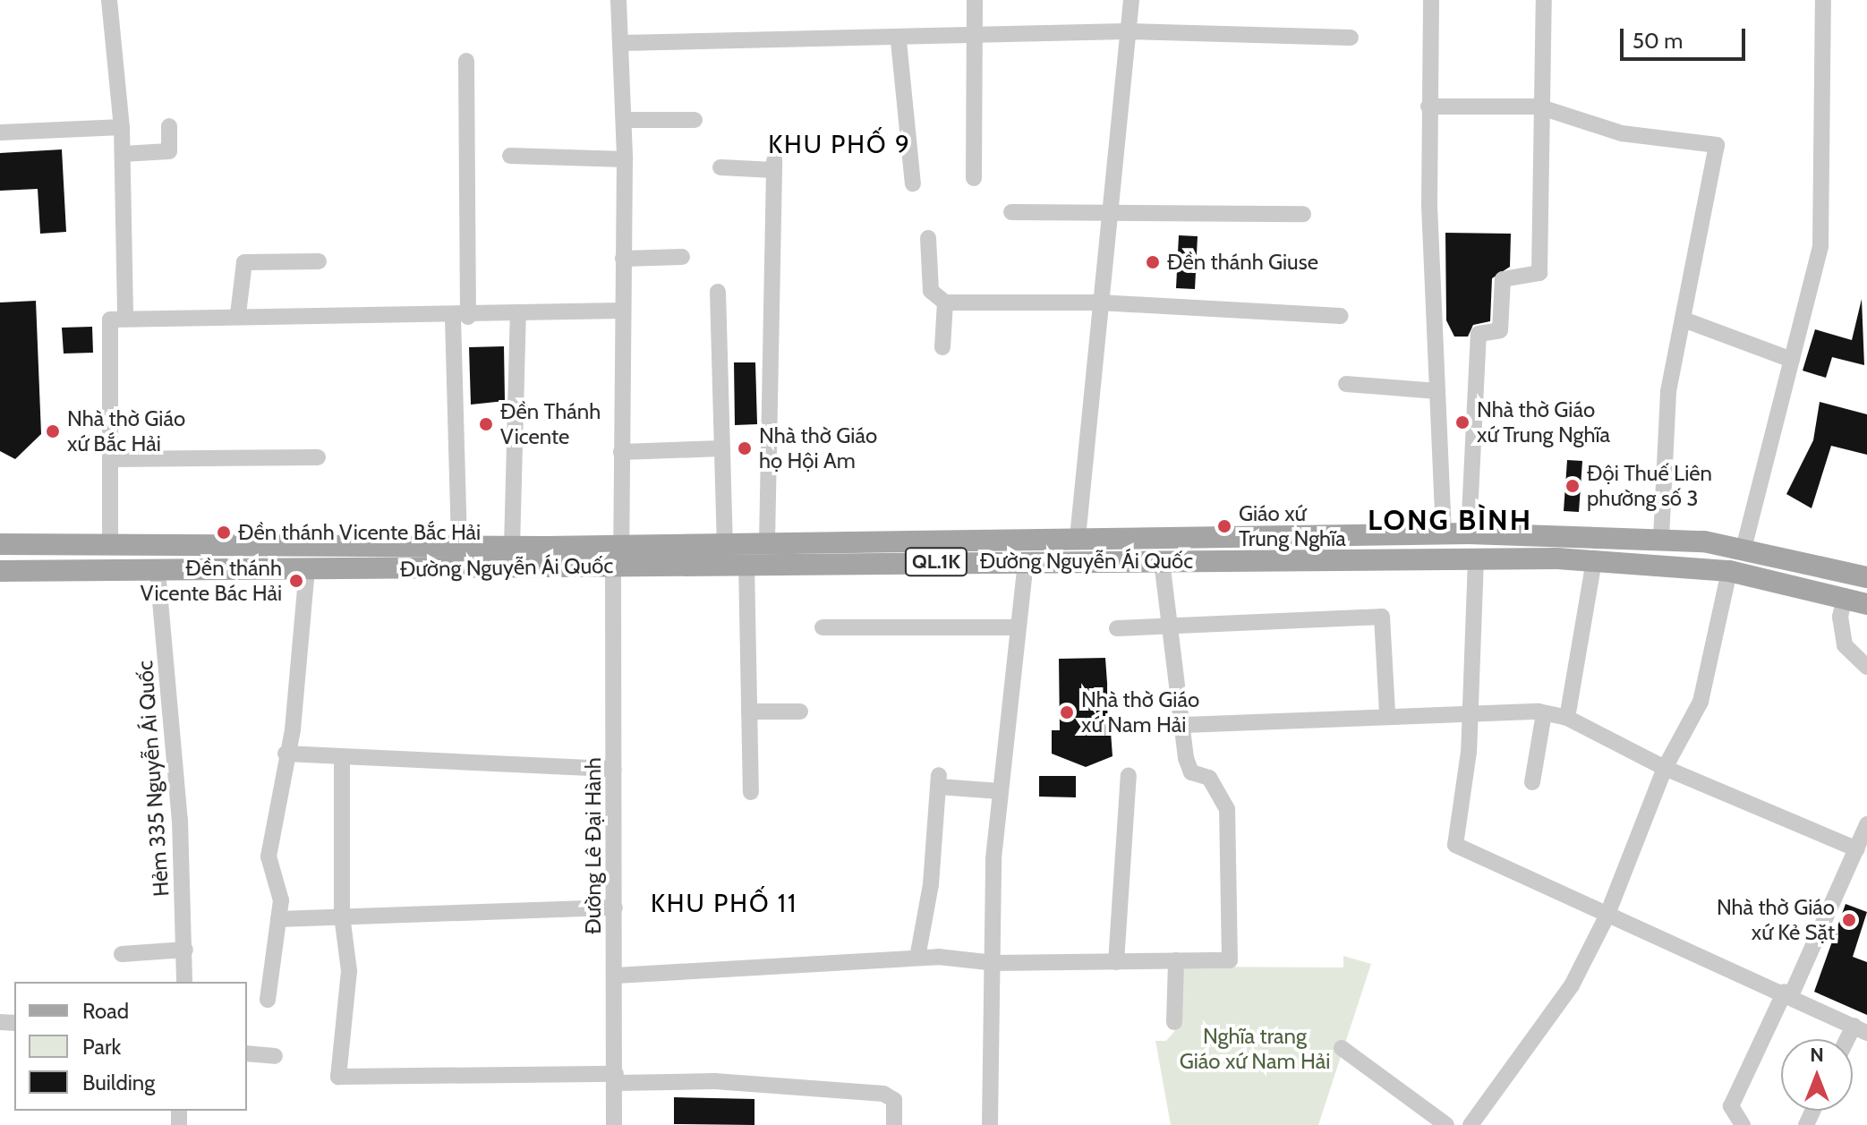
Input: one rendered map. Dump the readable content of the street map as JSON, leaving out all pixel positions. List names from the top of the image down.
{
  "streets": {
    "main road": ["Đường Nguyễn Ái Quốc", "QL.1K"],
    "street": ["Hẻm 335 Nguyễn Ái Quốc", "Đường Lê Đại Hành"]
  },
  "crossings": [
    ["Đường Nguyễn Ái Quốc", "Hẻm 335 Nguyễn Ái Quốc"],
    ["Đường Nguyễn Ái Quốc", "Đường Lê Đại Hành"]
  ],
  "districts": ["KHU PHỐ 9", "LONG BÌNH", "KHU PHỐ 11"],
  "parks": ["Nghĩa trang Giáo xứ Nam Hải"],
  "places": [
    "Đền thánh Giuse",
    "Nhà thờ Giáo xứ Trung Nghĩa",
    "Đền Thánh Vicente",
    "Nhà thờ Giáo xứ Bắc Hải",
    "Nhà thờ Giáo họ Hội Am",
    "Đội Thuế Liên phường số 3",
    "Giáo xứ Trung Nghĩa",
    "Đền thánh Vicente Bắc Hải",
    "Đền thánh Vicente Bác Hải",
    "Nhà thờ Giáo xứ Nam Hải",
    "Nhà thờ Giáo xứ Kẻ Sặt"
  ],
  "legend": ["Road", "Park", "Building"],
  "scale_bar": "50 m",
  "north": "top"
}
